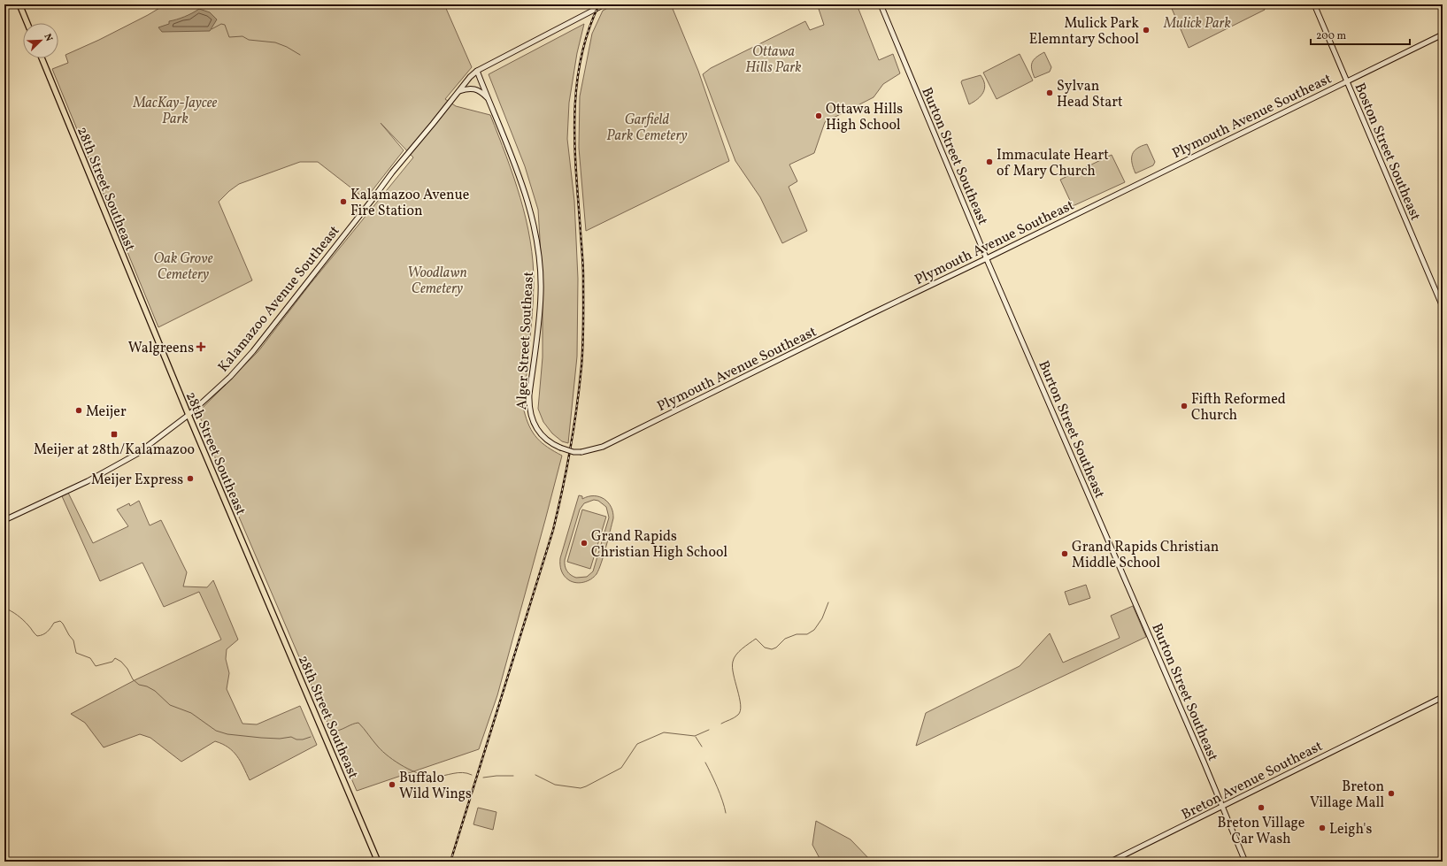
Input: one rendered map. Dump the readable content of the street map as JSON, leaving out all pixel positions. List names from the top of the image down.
{
  "streets": {
    "main road": [
      "Plymouth Avenue Southeast",
      "Boston Street Southeast",
      "Burton Street Southeast",
      "28th Street Southeast",
      "Kalamazoo Avenue Southeast",
      "Alger Street Southeast",
      "Breton Avenue Southeast"
    ]
  },
  "crossings": [
    ["Plymouth Avenue Southeast", "Boston Street Southeast"],
    ["Plymouth Avenue Southeast", "Burton Street Southeast"],
    ["Plymouth Avenue Southeast", "Alger Street Southeast"],
    ["Burton Street Southeast", "Breton Avenue Southeast"],
    ["28th Street Southeast", "Kalamazoo Avenue Southeast"],
    ["Kalamazoo Avenue Southeast", "Alger Street Southeast"]
  ],
  "parks": [
    "Mulick Park",
    "Ottawa Hills Park",
    "MacKay-Jaycee Park",
    "Garfield Park Cemetery",
    "Oak Grove Cemetery",
    "Woodlawn Cemetery"
  ],
  "places": {
    "other": [
      "Mulick Park Elemntary School",
      "Sylvan Head Start",
      "Ottawa Hills High School",
      "Immaculate Heart of Mary Church",
      "Kalamazoo Avenue Fire Station",
      "Fifth Reformed Church",
      "Meijer",
      "Meijer Express",
      "Grand Rapids Christian High School",
      "Grand Rapids Christian Middle School",
      "Buffalo Wild Wings",
      "Breton Village Mall",
      "Breton Village Car Wash",
      "Leigh's"
    ],
    "health": ["Walgreens"],
    "transit": ["Meijer at 28th/Kalamazoo"]
  },
  "scale_bar": "200 m",
  "north": "top right"
}
